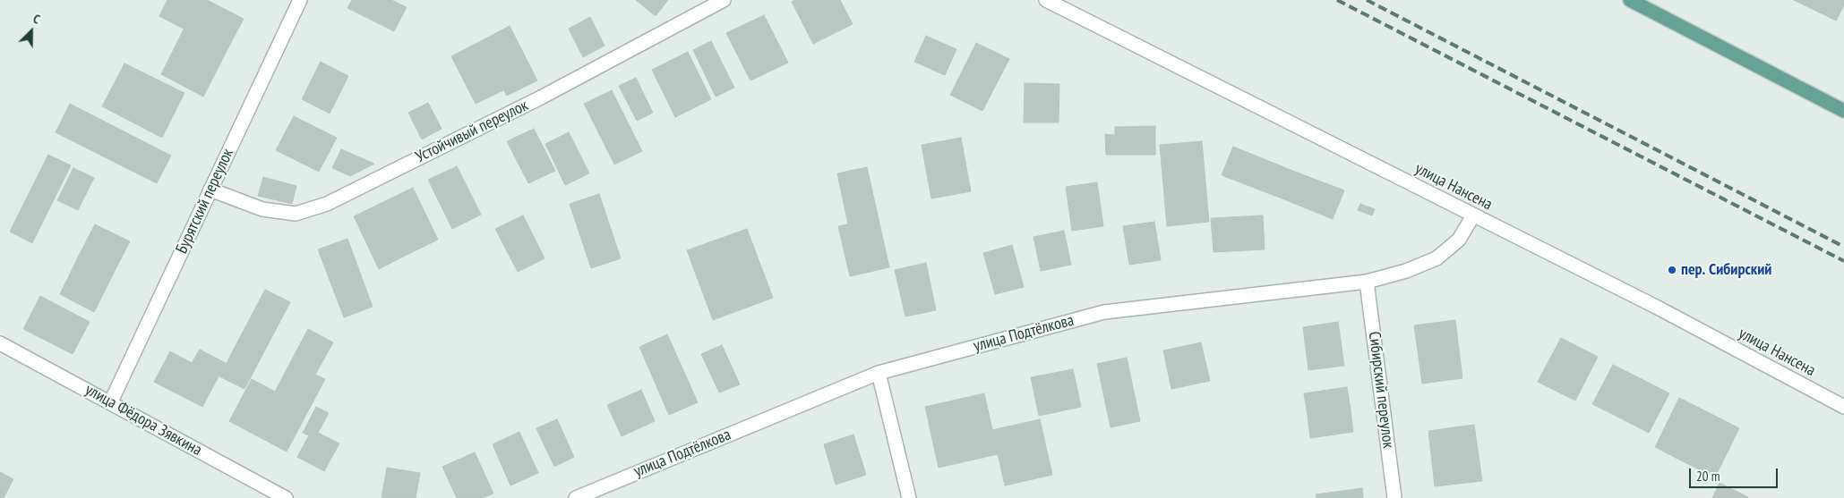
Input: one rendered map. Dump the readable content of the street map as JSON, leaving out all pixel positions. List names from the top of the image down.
{
  "streets": {
    "street": [
      "Устойчивый переулок",
      "улица Нансена",
      "Бурятский переулок",
      "улица Подтёлкова",
      "Сибирский переулок",
      "улица Фёдора Зявкина"
    ]
  },
  "crossings": [
    ["Устойчивый переулок", "Бурятский переулок"],
    ["улица Нансена", "улица Подтёлкова"],
    ["Бурятский переулок", "улица Фёдора Зявкина"],
    ["улица Подтёлкова", "Сибирский переулок"]
  ],
  "places": ["пер. Сибирский"],
  "scale_bar": "20 m",
  "north": "top right"
}
